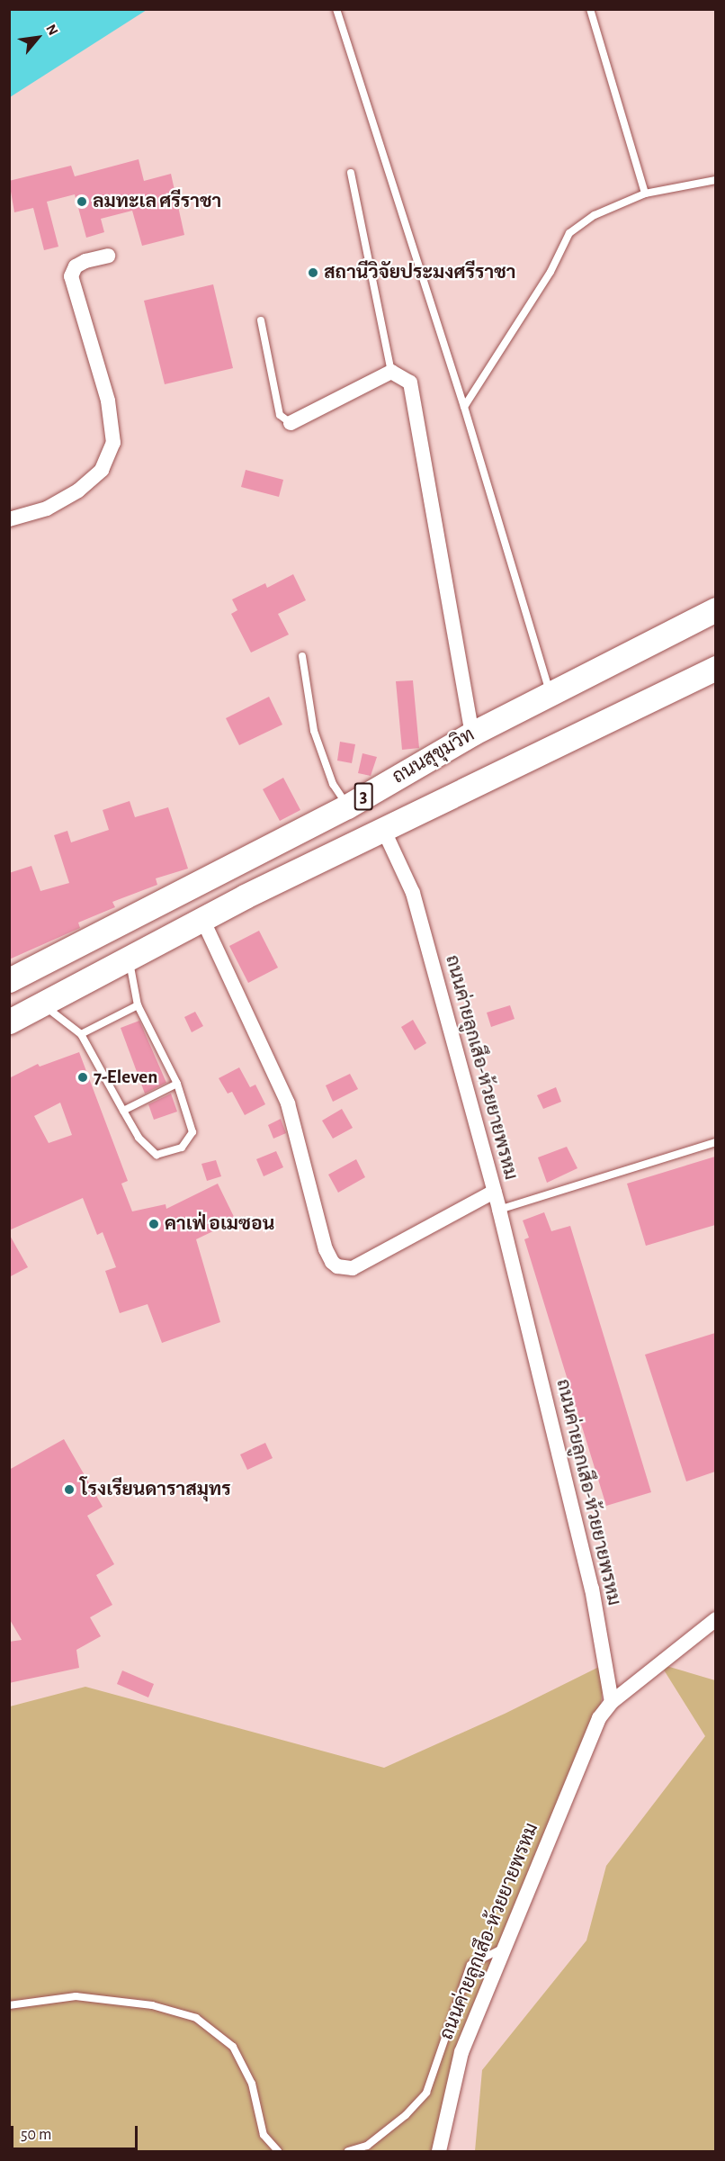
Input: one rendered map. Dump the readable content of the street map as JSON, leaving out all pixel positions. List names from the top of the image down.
{
  "streets": {
    "highway": ["ถนนสุขุมวิท", "3"],
    "street": ["ถนนค่ายลูกเสึอ-ห้วยยายพรหม"]
  },
  "crossings": [
    ["3", "ถนนค่ายลูกเสึอ-ห้วยยายพรหม"]
  ],
  "places": [
    "ลมทะเล ศรีราชา",
    "สถานีวิจัยประมงศรีราชา",
    "7-Eleven",
    "คาเฟ่ อเมซอน",
    "โรงเรียนดาราสมุทร"
  ],
  "scale_bar": "50 m",
  "north": "top right"
}
